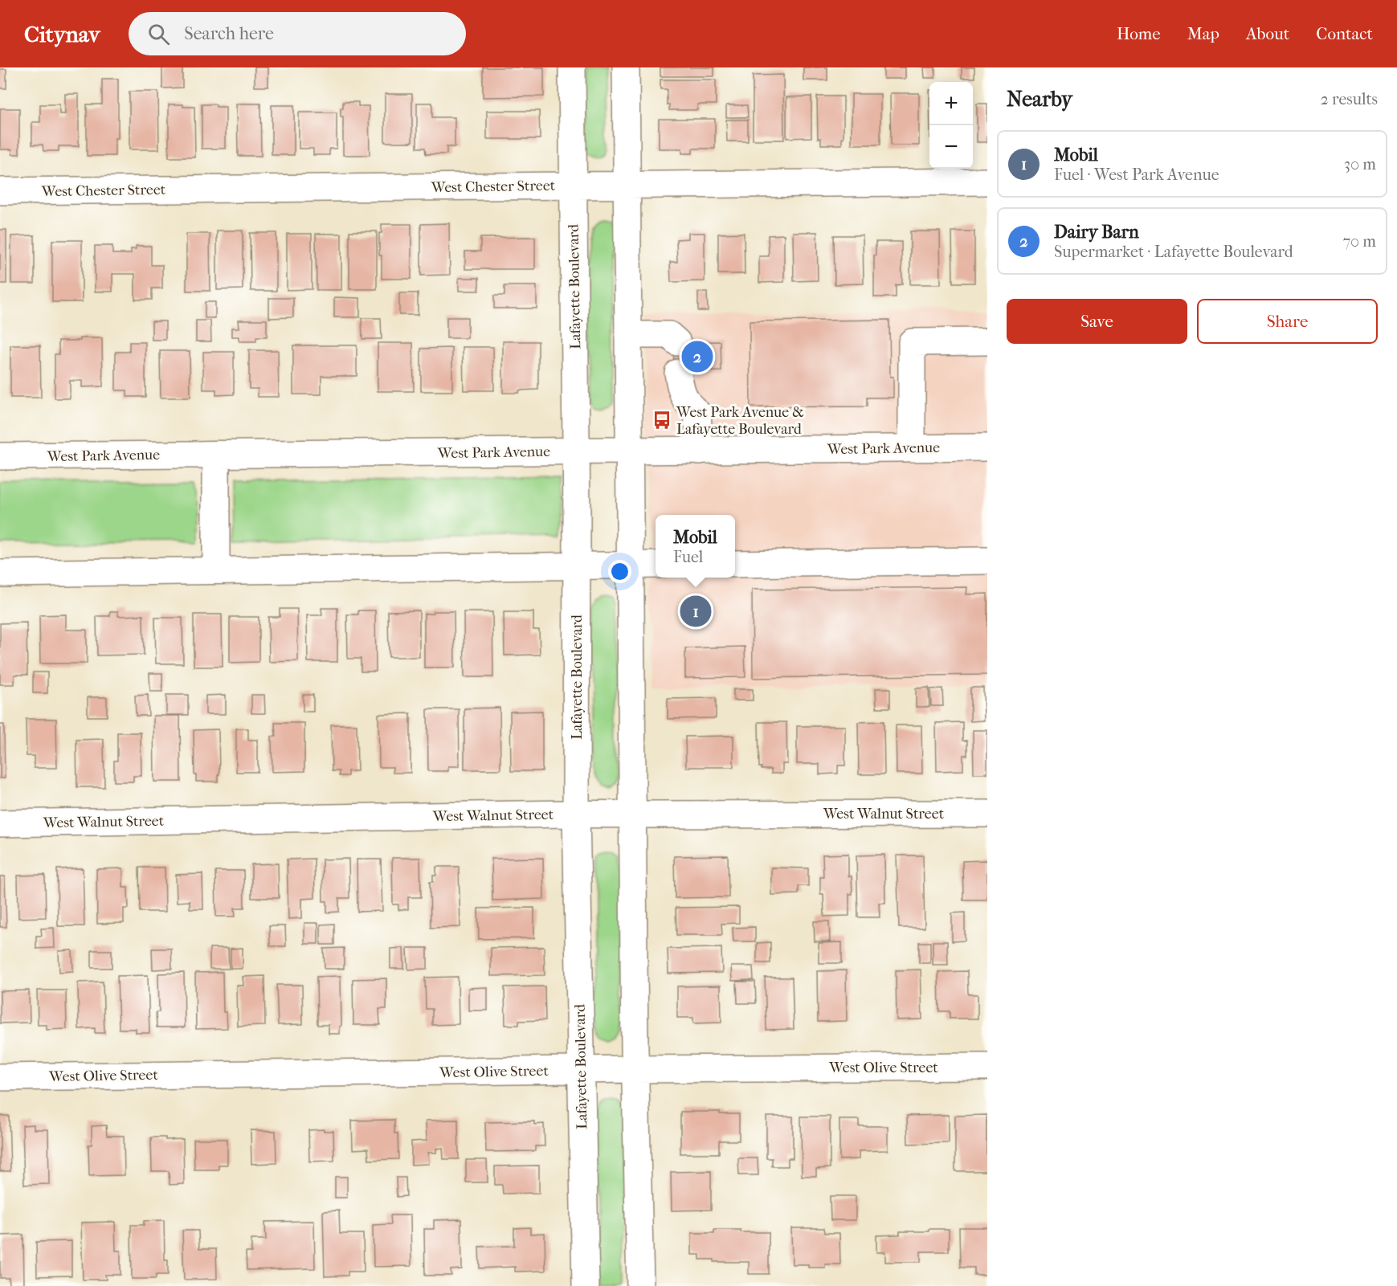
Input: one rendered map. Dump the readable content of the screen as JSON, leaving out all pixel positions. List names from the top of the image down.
{
  "streets": {
    "main road": [
      "West Chester Street",
      "Lafayette Boulevard",
      "West Park Avenue",
      "West Walnut Street",
      "West Olive Street"
    ]
  },
  "crossings": [
    ["West Chester Street", "Lafayette Boulevard"],
    ["Lafayette Boulevard", "West Park Avenue"],
    ["Lafayette Boulevard", "West Walnut Street"],
    ["Lafayette Boulevard", "West Olive Street"]
  ],
  "places": {
    "bus stop": ["West Park Avenue & Lafayette Boulevard"]
  },
  "page": {
    "header": "Citynav",
    "search": "Search here",
    "nav": [
      "Home",
      "Map",
      "About",
      "Contact"
    ],
    "heading": ["Nearby", "2 results"],
    "map_buttons": ["+", "−"],
    "list": [
      {
        "mark": "1",
        "name": "Mobil",
        "note": "Fuel · West Park Avenue",
        "value": "30 m"
      },
      {
        "mark": "2",
        "name": "Dairy Barn",
        "note": "Supermarket · Lafayette Boulevard",
        "value": "70 m"
      }
    ],
    "buttons": ["Save", "Share"],
    "pins": ["2", "1"],
    "popup": ["Mobil", "Fuel"]
  }
}
